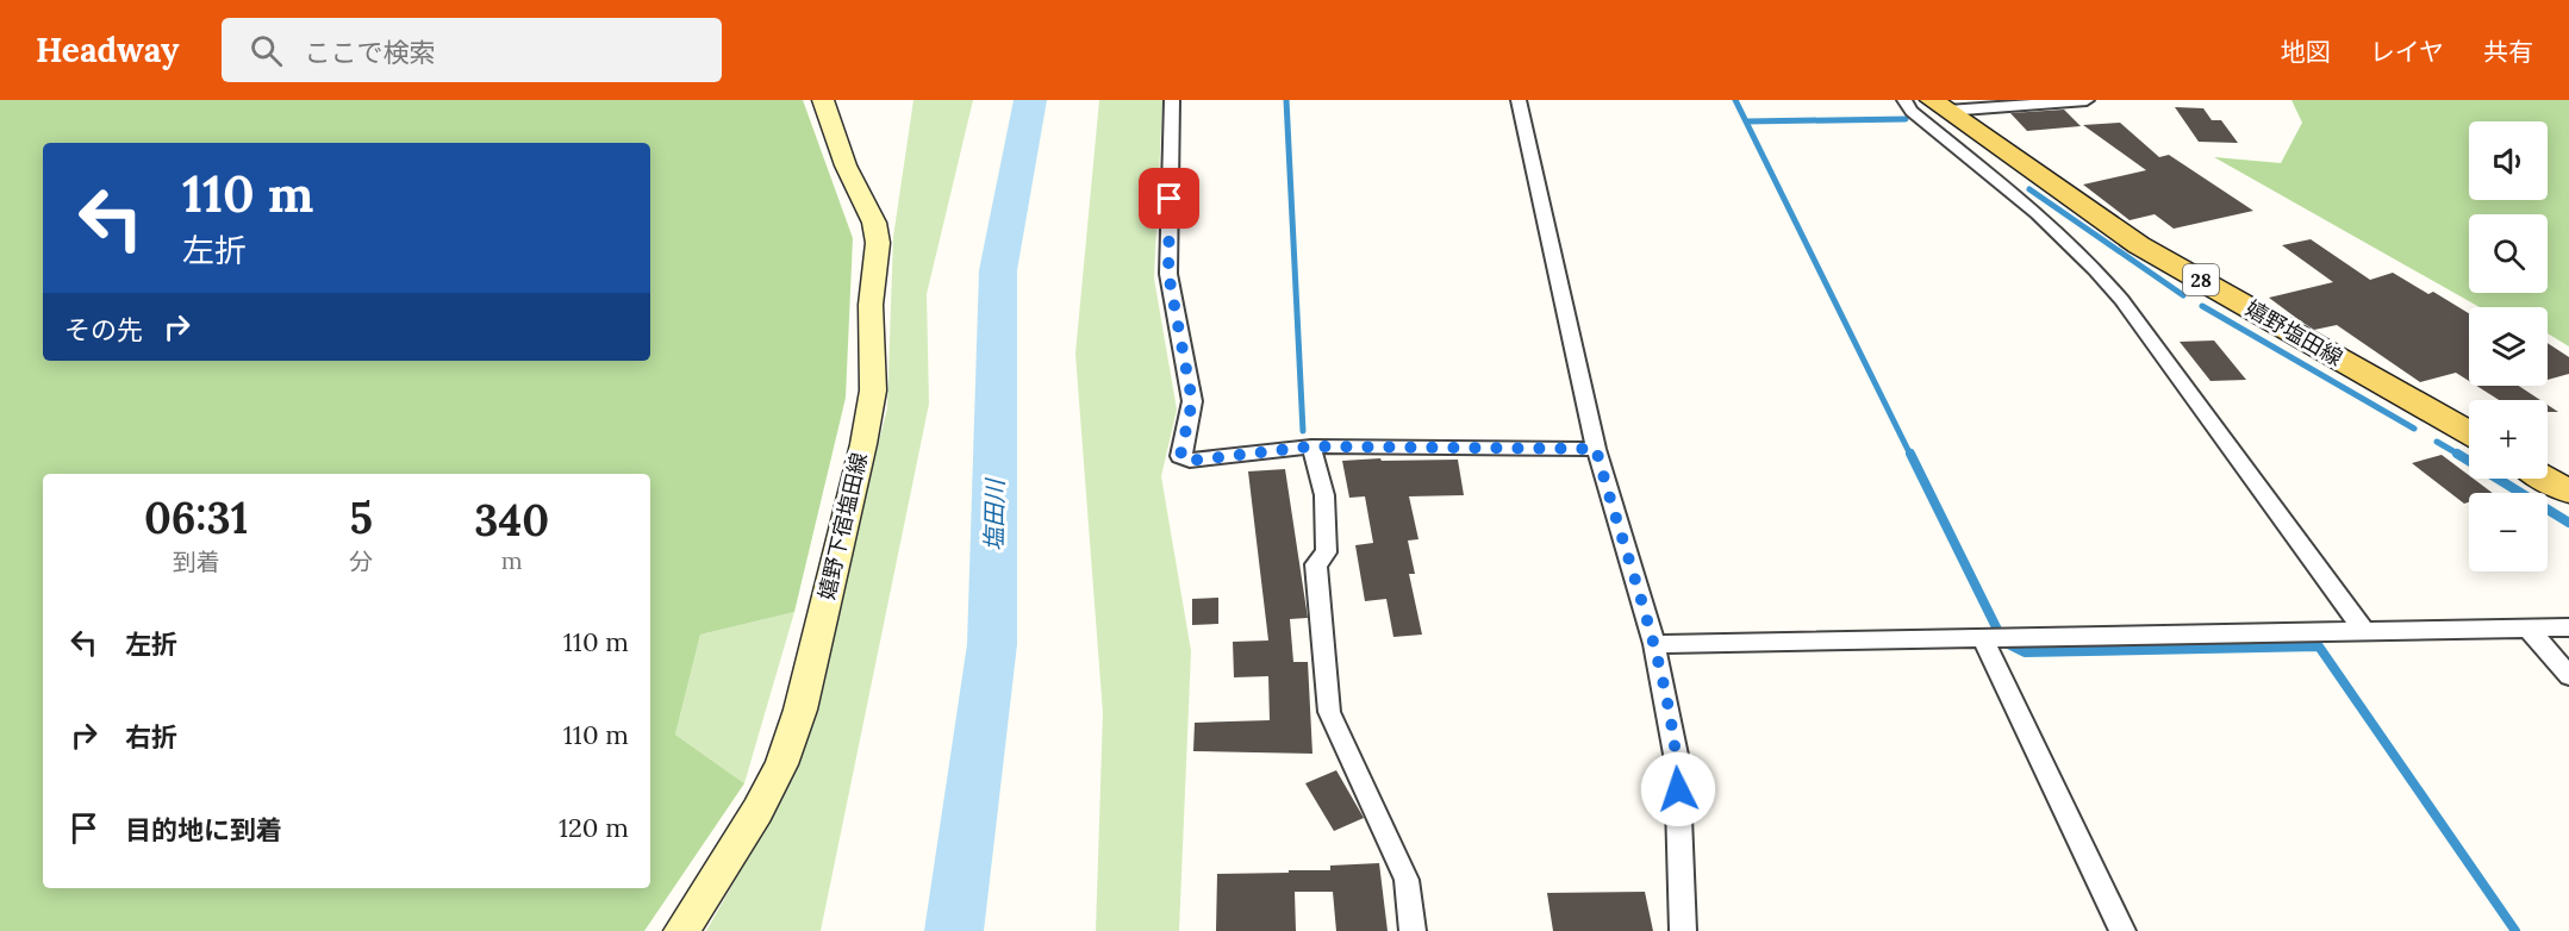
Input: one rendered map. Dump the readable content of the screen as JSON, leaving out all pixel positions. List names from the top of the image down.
{
  "streets": {
    "main road": ["28", "嬉野塩田線", "嬉野下宿塩田線"]
  },
  "water": ["塩田川"],
  "page": {
    "header": "Headway",
    "search": "ここで検索",
    "nav": ["地図", "レイヤ", "共有"],
    "map_buttons": ["+", "−"],
    "turn": ["110 m", "左折"],
    "then": "その先",
    "eta": [
      "06:31",
      "到着",
      "5",
      "分",
      "340",
      "m"
    ],
    "list": [
      {
        "name": "左折",
        "value": "110 m"
      },
      {
        "name": "右折",
        "value": "110 m"
      },
      {
        "name": "目的地に到着",
        "value": "120 m"
      }
    ]
  }
}
